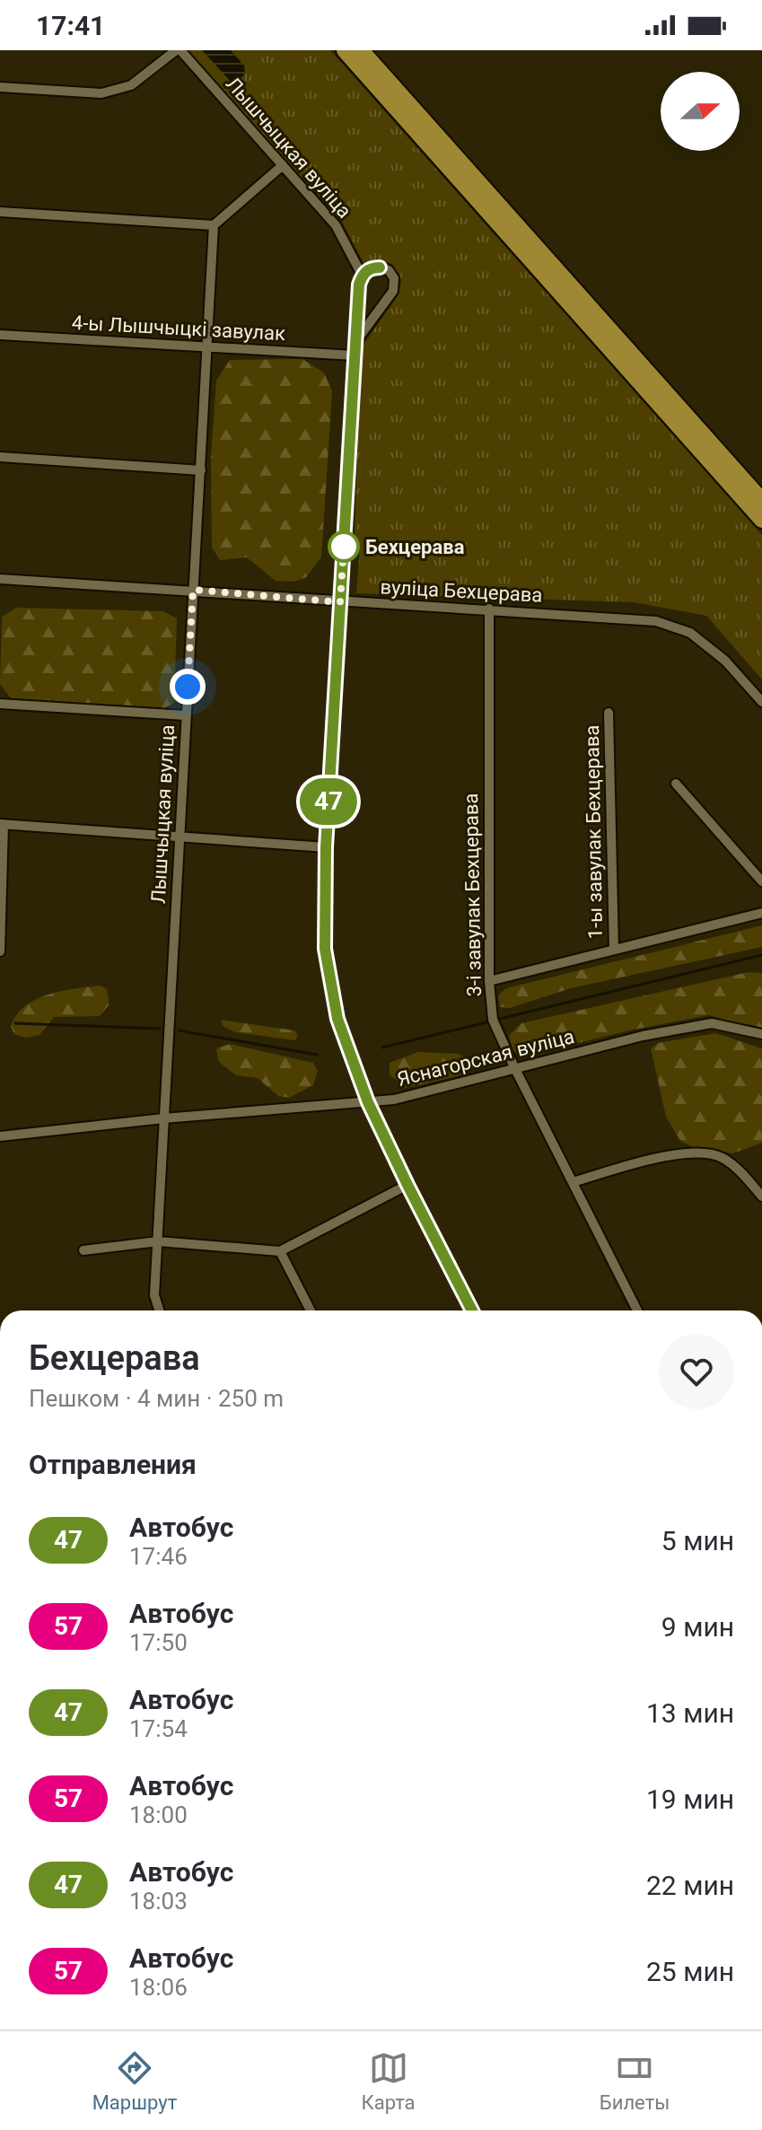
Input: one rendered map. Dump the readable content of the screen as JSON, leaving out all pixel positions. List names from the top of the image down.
{
  "streets": {
    "street": [
      "Лышчыцкая вуліца",
      "4-ы Лышчыцкі завулак",
      "вуліца Бехцерава",
      "1-ы завулак Бехцерава",
      "3-і завулак Бехцерава",
      "Яснагорская вуліца"
    ]
  },
  "crossings": [
    ["Лышчыцкая вуліца", "4-ы Лышчыцкі завулак"],
    ["Лышчыцкая вуліца", "вуліца Бехцерава"],
    ["Лышчыцкая вуліца", "Яснагорская вуліца"],
    ["вуліца Бехцерава", "3-і завулак Бехцерава"],
    ["1-ы завулак Бехцерава", "3-і завулак Бехцерава"],
    ["3-і завулак Бехцерава", "Яснагорская вуліца"]
  ],
  "places": ["Бехцерава"],
  "lines": ["bus line 47"],
  "north": "right",
  "page": {
    "status": "17:41",
    "on_map": "47",
    "heading": [
      ["Бехцерава", "Пешком · 4 мин · 250 m"],
      "Отправления"
    ],
    "list": [
      {
        "mark": "47",
        "name": "Автобус",
        "note": "17:46",
        "value": "5 мин"
      },
      {
        "mark": "57",
        "name": "Автобус",
        "note": "17:50",
        "value": "9 мин"
      },
      {
        "mark": "47",
        "name": "Автобус",
        "note": "17:54",
        "value": "13 мин"
      },
      {
        "mark": "57",
        "name": "Автобус",
        "note": "18:00",
        "value": "19 мин"
      },
      {
        "mark": "47",
        "name": "Автобус",
        "note": "18:03",
        "value": "22 мин"
      },
      {
        "mark": "57",
        "name": "Автобус",
        "note": "18:06",
        "value": "25 мин"
      }
    ],
    "tabs": ["Маршрут", "Карта", "Билеты"]
  }
}
